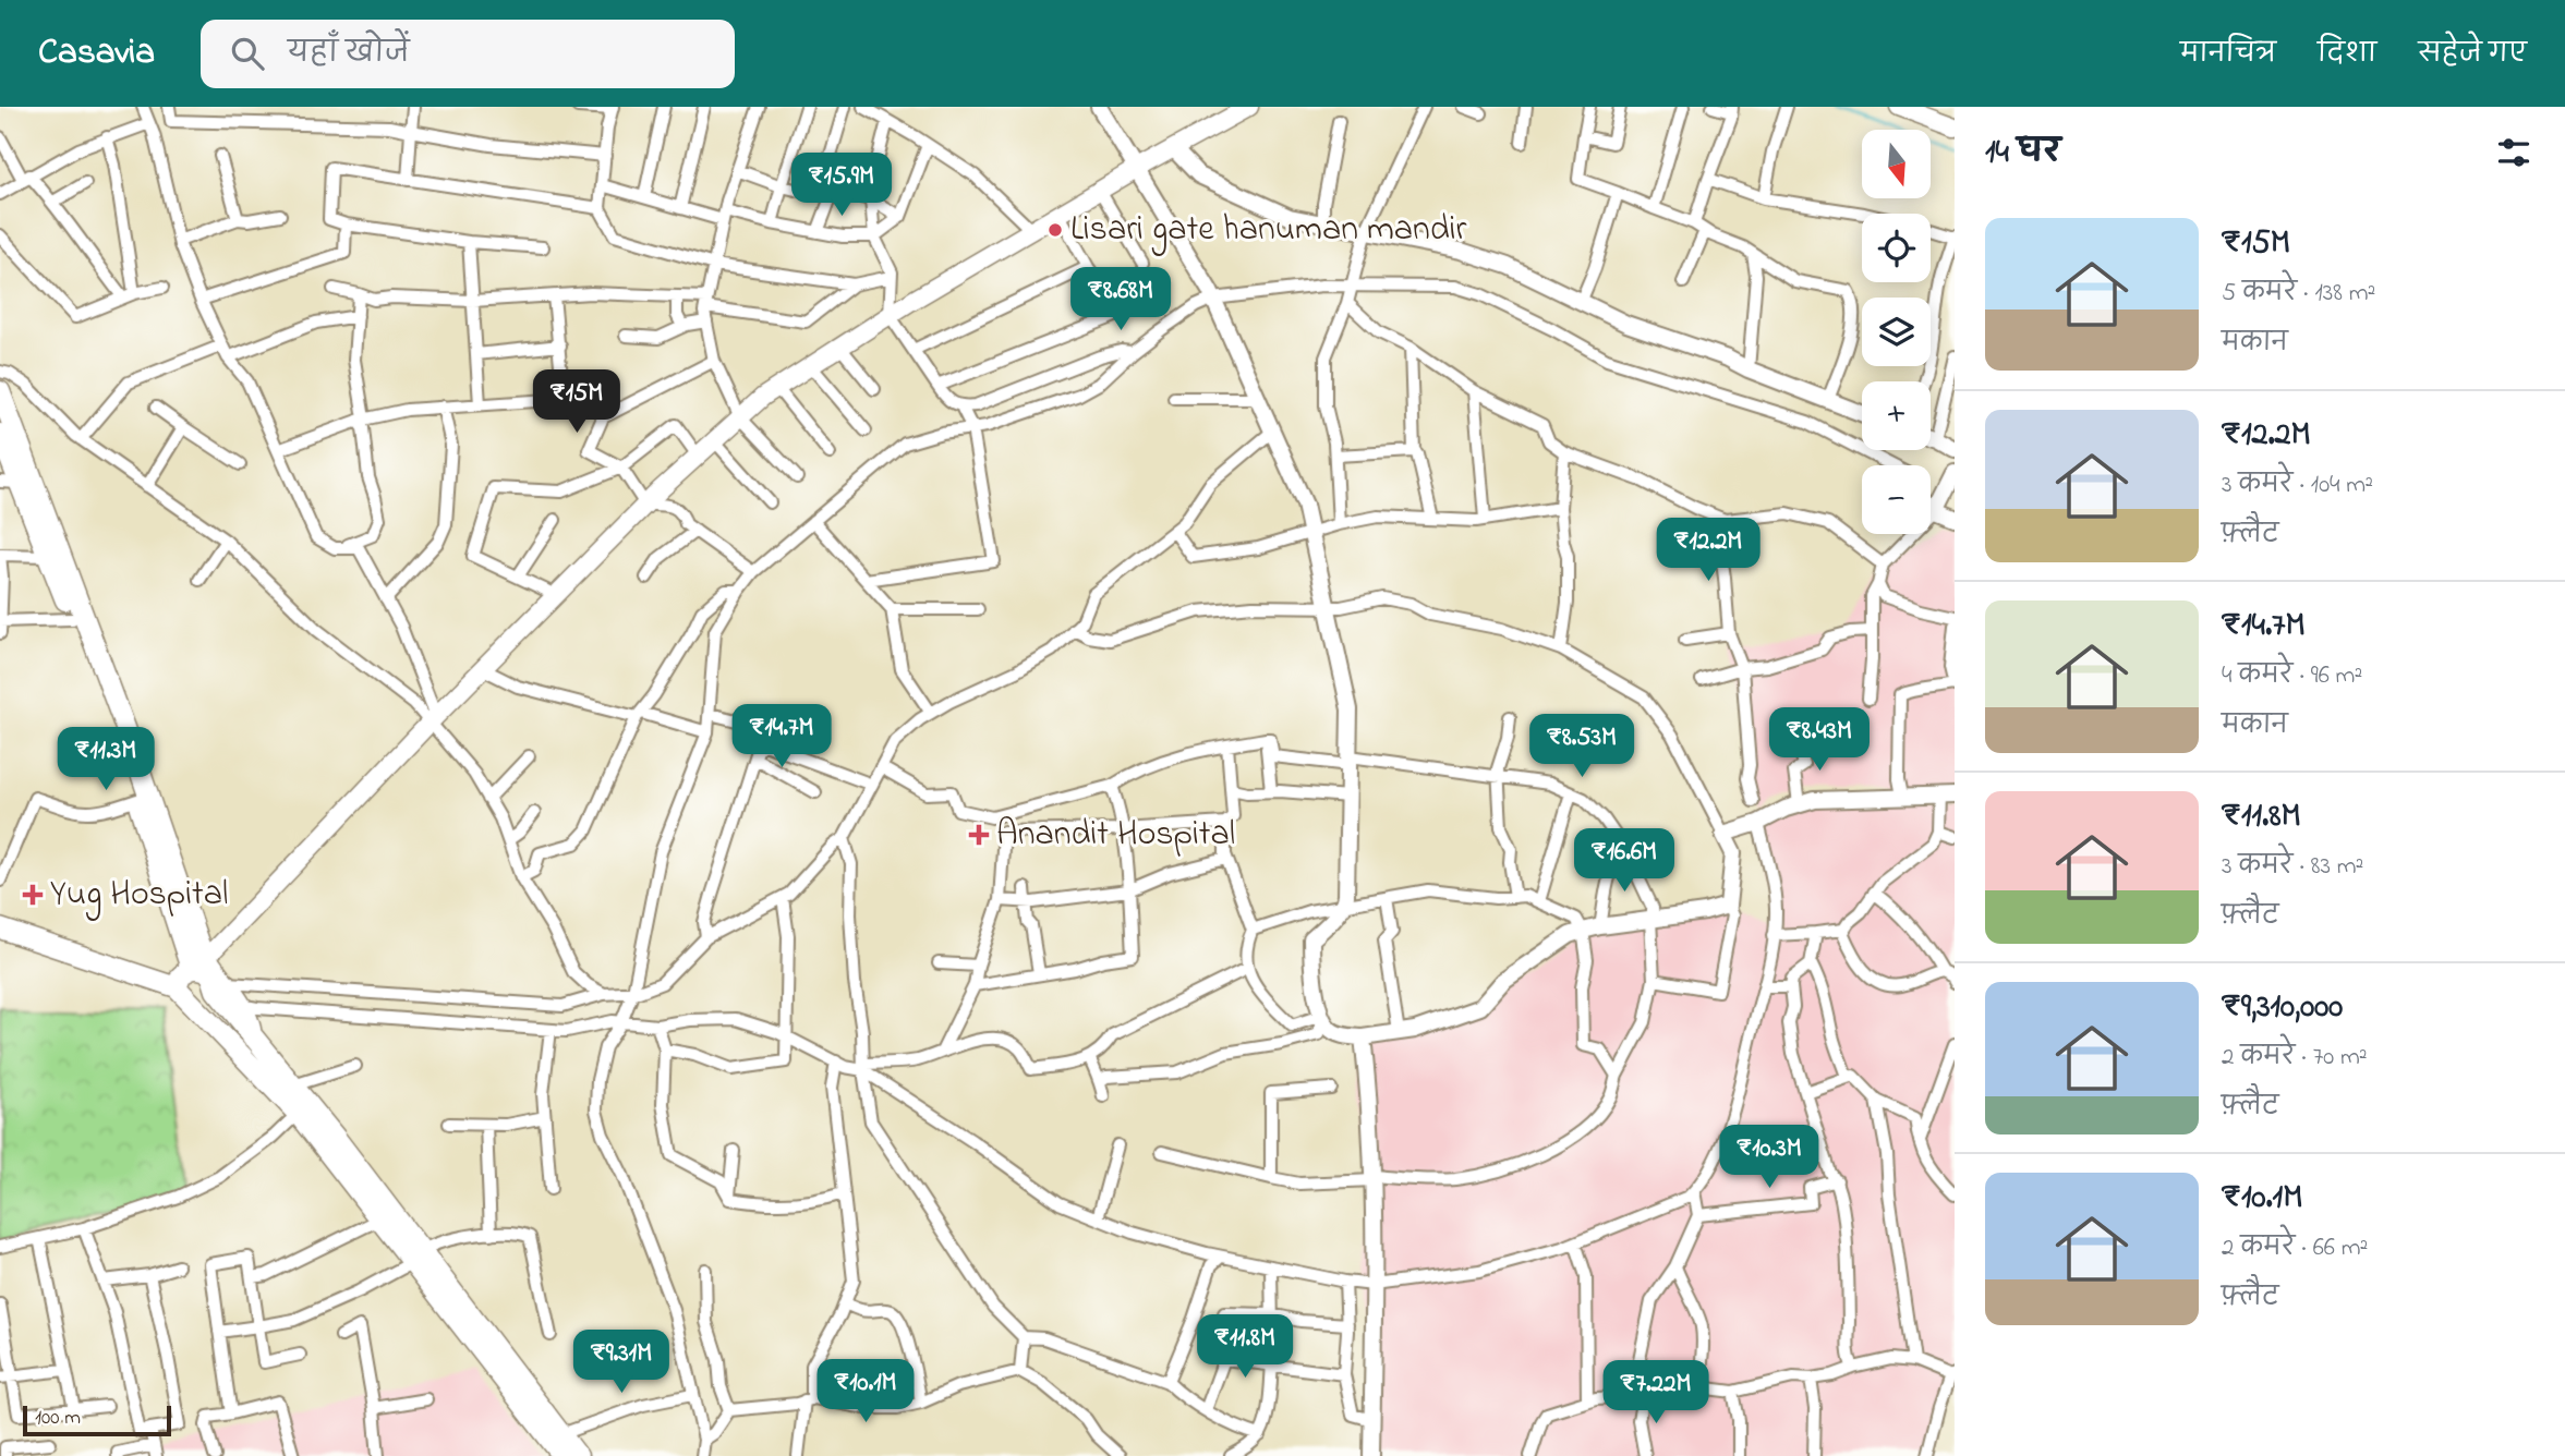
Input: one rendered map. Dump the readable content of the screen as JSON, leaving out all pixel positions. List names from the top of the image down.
{
  "places": {
    "other": ["Lisari gate hanuman mandir"],
    "health": ["Anandit Hospital", "Yug Hospital"]
  },
  "scale_bar": "100 m",
  "north": "bottom",
  "page": {
    "header": "Casavia",
    "search": "यहाँ खोजें",
    "nav": ["मानचित्र", "दिशा", "सहेजे गए"],
    "heading": "14 घर",
    "map_buttons": ["+", "−"],
    "price": [
      "₹15.9M",
      "₹8.68M",
      "₹15M",
      "₹12.2M",
      "₹14.7M",
      "₹8.43M",
      "₹8.53M",
      "₹11.3M",
      "₹16.6M",
      "₹10.3M",
      "₹11.8M",
      "₹9.31M",
      "₹10.1M",
      "₹7.22M"
    ],
    "list": [
      {
        "name": "₹15M",
        "note": "5 कमरे · 138 m² · मकान"
      },
      {
        "name": "₹12.2M",
        "note": "3 कमरे · 104 m² · फ़्लैट"
      },
      {
        "name": "₹14.7M",
        "note": "4 कमरे · 96 m² · मकान"
      },
      {
        "name": "₹11.8M",
        "note": "3 कमरे · 83 m² · फ़्लैट"
      },
      {
        "name": "₹9,310,000",
        "note": "2 कमरे · 70 m² · फ़्लैट"
      },
      {
        "name": "₹10.1M",
        "note": "2 कमरे · 66 m² · फ़्लैट"
      }
    ],
    "scale": "100 m"
  }
}
